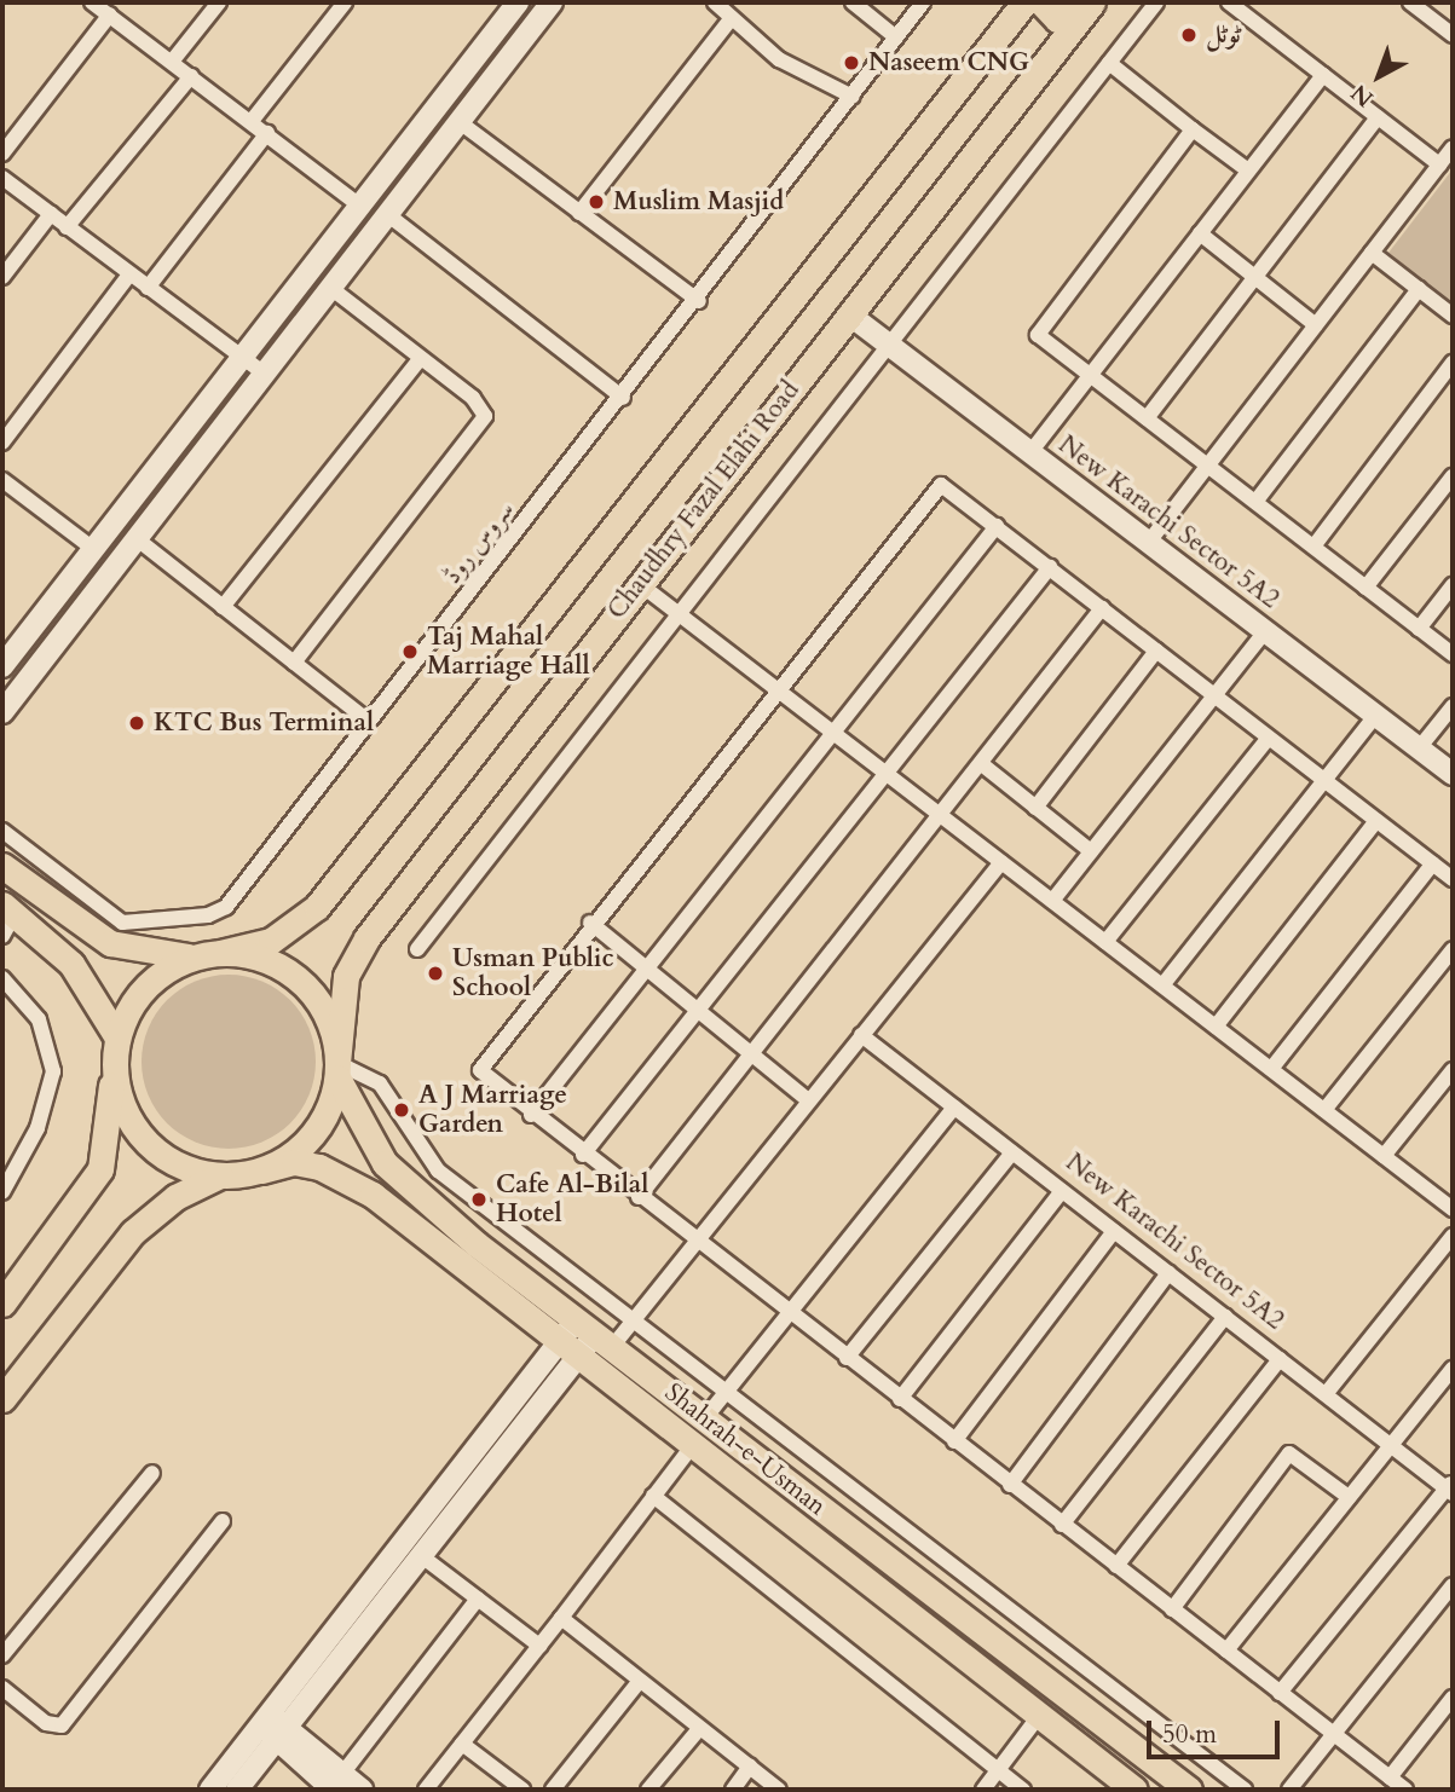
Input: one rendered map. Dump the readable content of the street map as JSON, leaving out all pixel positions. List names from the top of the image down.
{
  "streets": {
    "main road": ["Chaudhry Fazal Elahi Road", "Shahrah-e-Usman"],
    "street": ["New Karachi Sector 5A2", "سروس روڈ"]
  },
  "crossings": [
    ["Chaudhry Fazal Elahi Road", "New Karachi Sector 5A2"],
    ["Chaudhry Fazal Elahi Road", "Shahrah-e-Usman"]
  ],
  "places": [
    "ٹوٹل",
    "Naseem CNG",
    "Muslim Masjid",
    "Taj Mahal Marriage Hall",
    "KTC Bus Terminal",
    "Usman Public School",
    "A J Marriage Garden",
    "Cafe Al-Bilal Hotel"
  ],
  "scale_bar": "50 m",
  "north": "bottom left"
}
